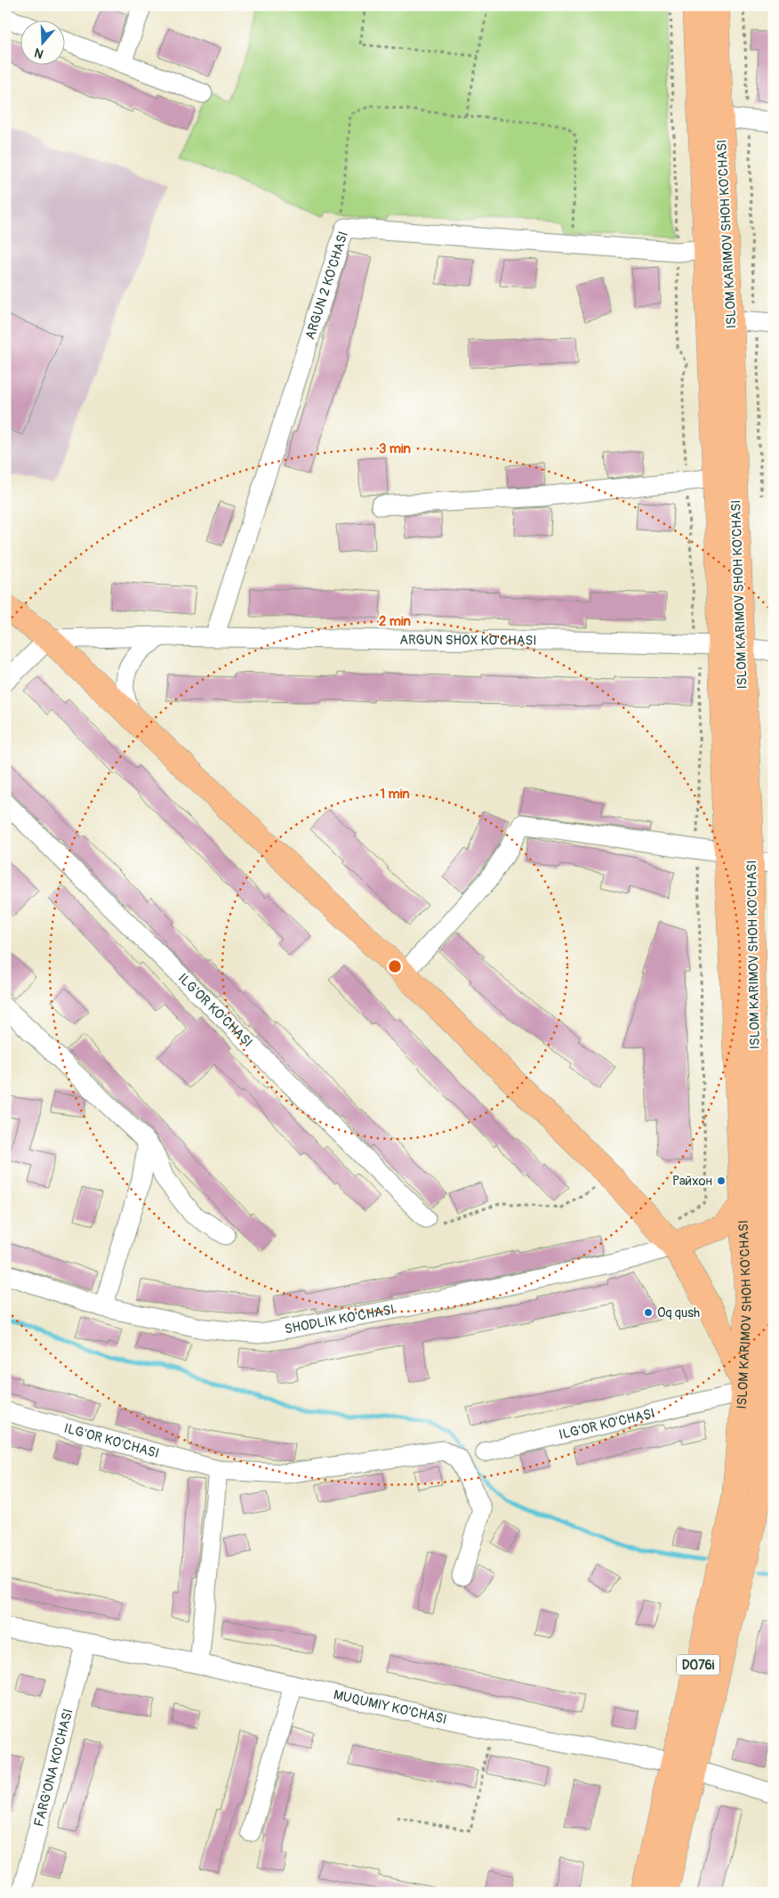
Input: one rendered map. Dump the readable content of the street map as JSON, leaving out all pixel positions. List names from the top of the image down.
{
  "streets": {
    "main road": ["ISLOM KARIMOV SHOH KO'CHASI", "D076i"],
    "street": [
      "ARGUN 2 KO'CHASI",
      "ARGUN SHOX KO'CHASI",
      "ILG'OR KO'CHASI",
      "SHODLIK KO'CHASI",
      "MUQUMIY KO'CHASI",
      "FARG'ONA KO'CHASI"
    ]
  },
  "crossings": [
    ["ISLOM KARIMOV SHOH KO'CHASI", "ARGUN 2 KO'CHASI"],
    ["ISLOM KARIMOV SHOH KO'CHASI", "ARGUN SHOX KO'CHASI"],
    ["ISLOM KARIMOV SHOH KO'CHASI", "ILG'OR KO'CHASI"],
    ["ISLOM KARIMOV SHOH KO'CHASI", "MUQUMIY KO'CHASI"],
    ["ARGUN 2 KO'CHASI", "ARGUN SHOX KO'CHASI"],
    ["MUQUMIY KO'CHASI", "FARG'ONA KO'CHASI"]
  ],
  "places": ["Райхон", "Oq qush"],
  "north": "bottom",
  "rings": ["3 min", "2 min", "1 min"]
}
